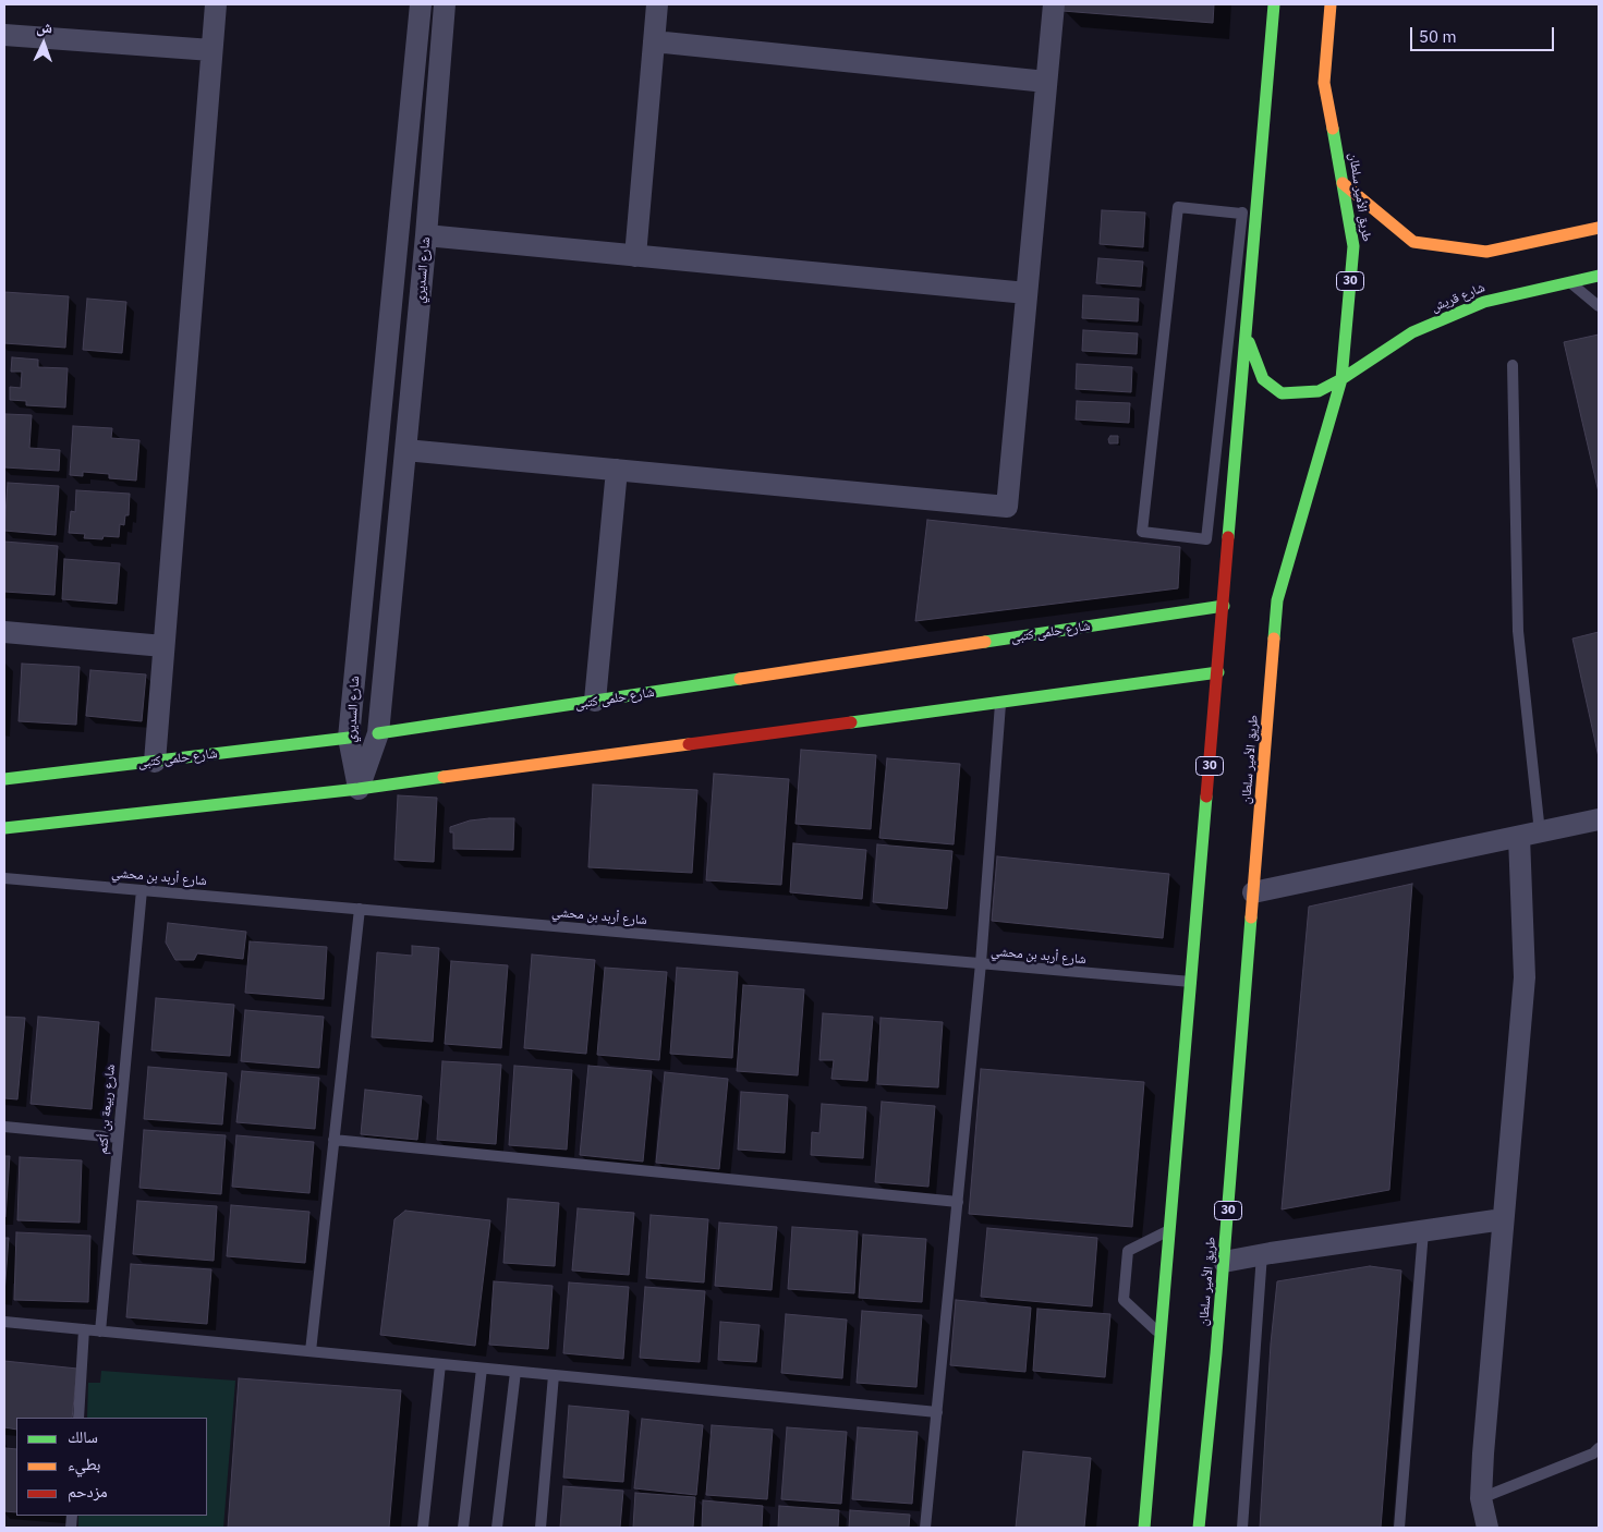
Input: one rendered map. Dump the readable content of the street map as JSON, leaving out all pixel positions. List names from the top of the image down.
{
  "streets": {
    "main road": [
      "طريق الأمير سلطان",
      "30",
      "شارع قريش",
      "شارع حلمى كتبى"
    ],
    "street": ["شارع السديري"],
    "lane": ["شارع أربد بن محشي", "شارع ربيعة بن أكثم"]
  },
  "crossings": [
    ["طريق الأمير سلطان", "شارع قريش"],
    ["شارع السديري", "شارع حلمى كتبى"],
    ["30", "شارع قريش"],
    ["30", "شارع حلمى كتبى"],
    ["30", "شارع أربد بن محشي"],
    ["شارع أربد بن محشي", "شارع ربيعة بن أكثم"]
  ],
  "legend": ["سالك", "بطيء", "مزدحم"],
  "scale_bar": "50 m",
  "north": "top"
}
